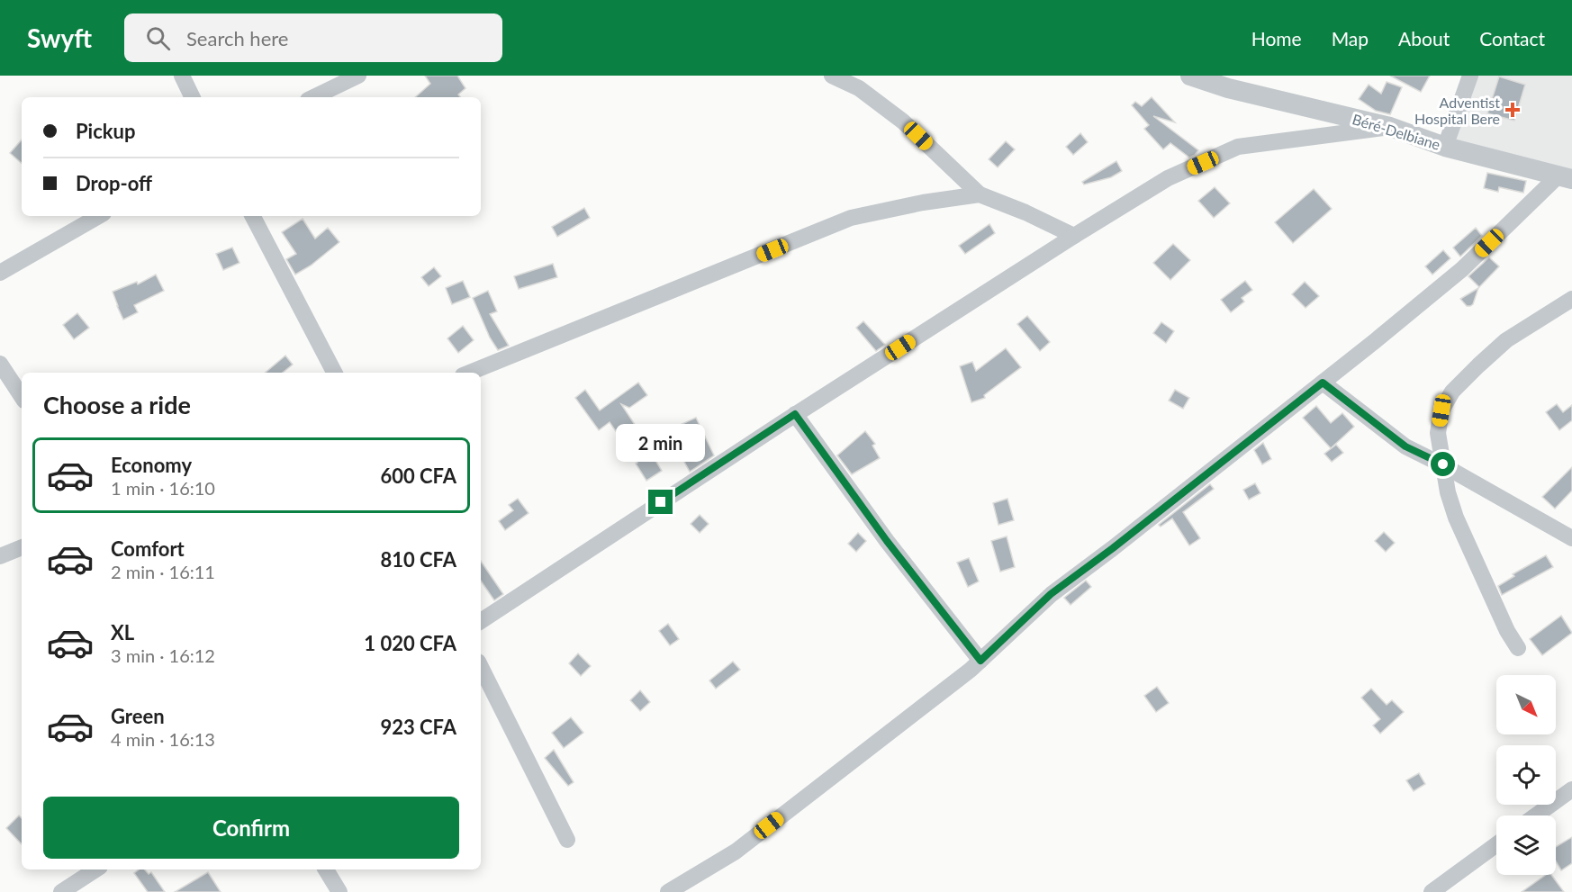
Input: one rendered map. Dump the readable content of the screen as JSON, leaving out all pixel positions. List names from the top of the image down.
{
  "streets": {
    "street": ["Béré-Delbiane"]
  },
  "places": {
    "health": ["Adventist Hospital Bere"]
  },
  "north": "bottom right",
  "page": {
    "header": "Swyft",
    "search": "Search here",
    "nav": [
      "Home",
      "Map",
      "About",
      "Contact"
    ],
    "banner": ["Pickup", "Drop-off"],
    "heading": "Choose a ride",
    "bubble": "2 min",
    "list": [
      {
        "name": "Economy",
        "note": "1 min · 16:10",
        "value": "600 CFA"
      },
      {
        "name": "Comfort",
        "note": "2 min · 16:11",
        "value": "810 CFA"
      },
      {
        "name": "XL",
        "note": "3 min · 16:12",
        "value": "1 020 CFA"
      },
      {
        "name": "Green",
        "note": "4 min · 16:13",
        "value": "923 CFA"
      }
    ],
    "buttons": "Confirm"
  }
}
